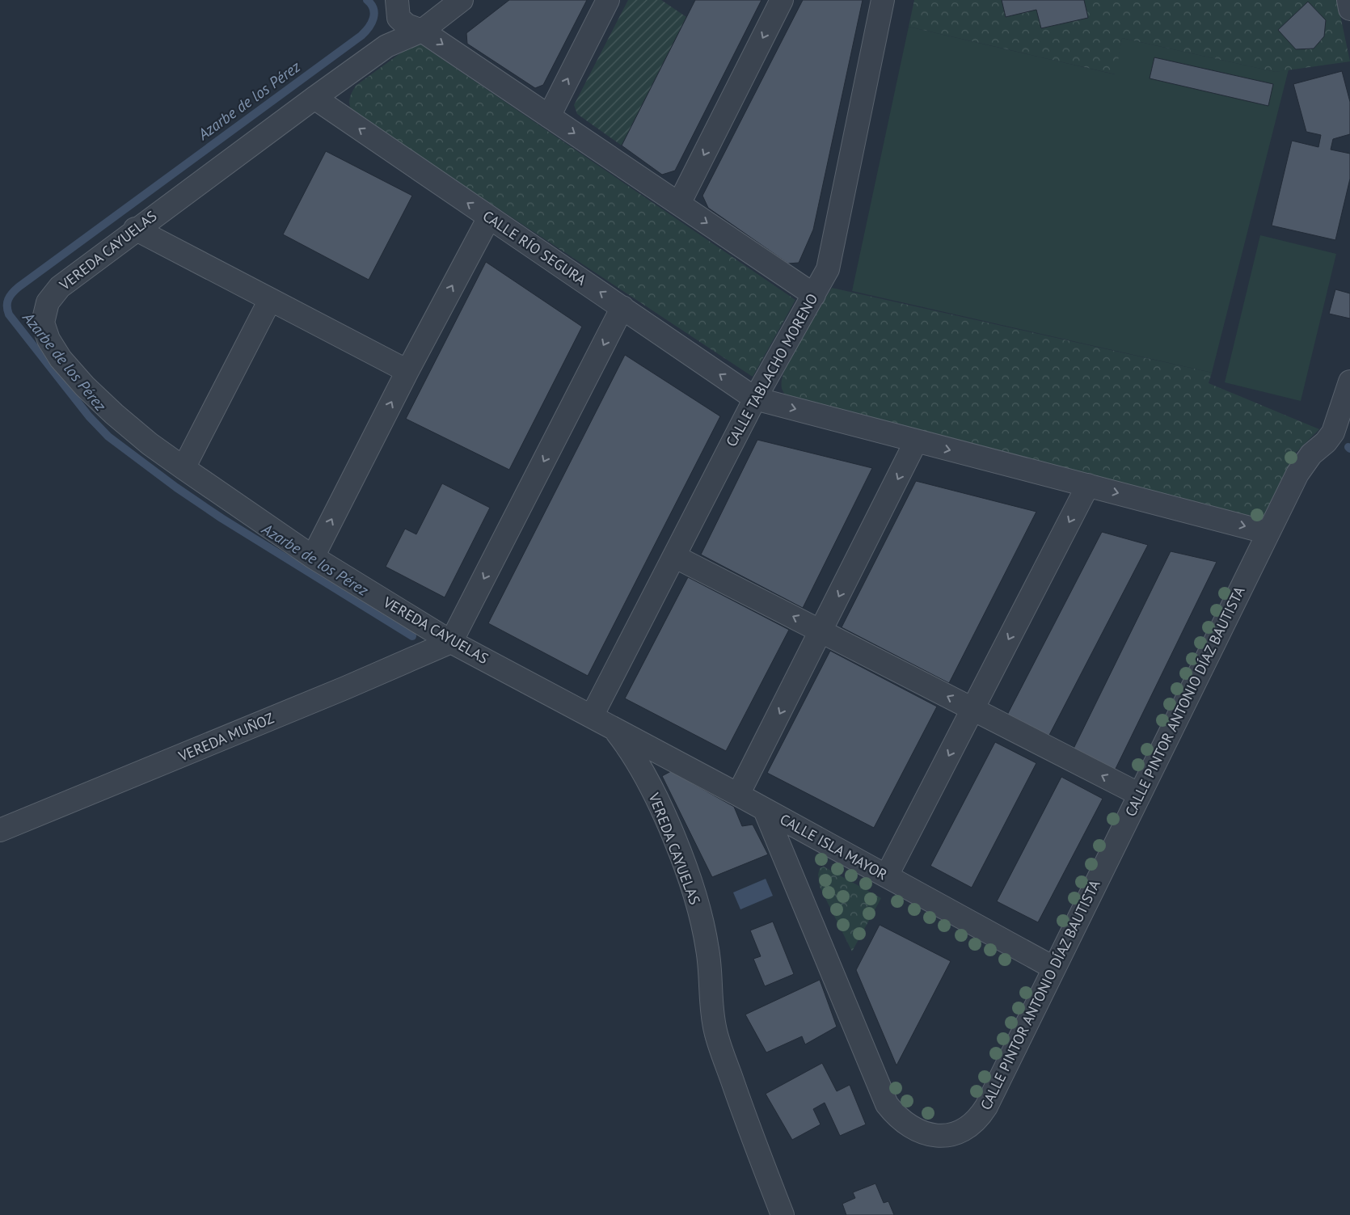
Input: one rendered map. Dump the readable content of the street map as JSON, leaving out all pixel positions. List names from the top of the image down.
{
  "streets": {
    "street": [
      "CALLE RÍO SEGURA",
      "VEREDA CAYUELAS",
      "CALLE TABLACHO MORENO",
      "CALLE PINTOR ANTONIO DÍAZ BAUTISTA",
      "VEREDA MUÑOZ",
      "CALLE ISLA MAYOR"
    ]
  },
  "crossings": [
    ["CALLE RÍO SEGURA", "VEREDA CAYUELAS"],
    ["CALLE RÍO SEGURA", "CALLE TABLACHO MORENO"],
    ["CALLE RÍO SEGURA", "CALLE PINTOR ANTONIO DÍAZ BAUTISTA"],
    ["VEREDA CAYUELAS", "CALLE TABLACHO MORENO"],
    ["VEREDA CAYUELAS", "VEREDA MUÑOZ"],
    ["VEREDA CAYUELAS", "CALLE ISLA MAYOR"],
    ["CALLE PINTOR ANTONIO DÍAZ BAUTISTA", "CALLE ISLA MAYOR"]
  ],
  "water": ["Azarbe de los Pérez"]
}
